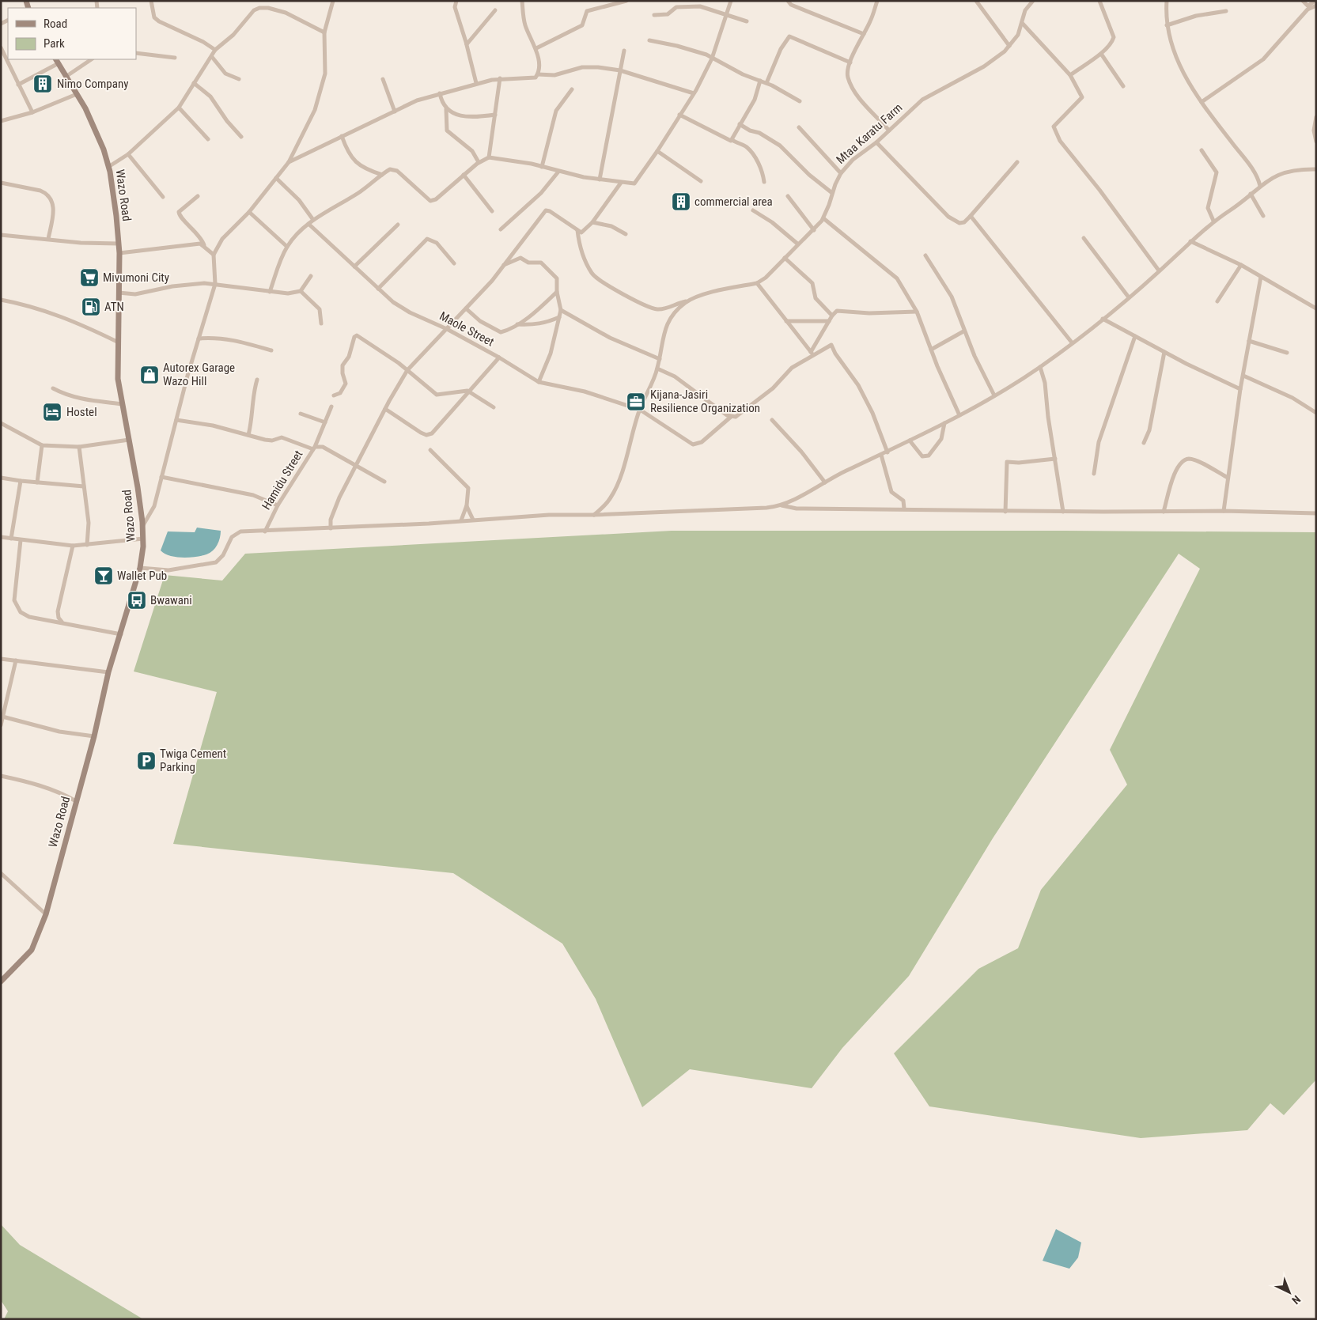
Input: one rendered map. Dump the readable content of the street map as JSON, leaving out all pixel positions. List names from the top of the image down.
{
  "streets": {
    "main road": ["Wazo Road"],
    "street": ["Mtaa Karatu Farm", "Maole Street", "Hamidu Street"]
  },
  "crossings": [
    ["Mtaa Karatu Farm", "Maole Street"]
  ],
  "places": {
    "building": ["Nimo Company", "commercial area"],
    "supermarket": ["Mivumoni City"],
    "fuel station": ["ATN"],
    "shop": ["Autorex Garage Wazo Hill"],
    "office": ["Kijana-Jasiri Resilience Organization"],
    "hotel": ["Hostel"],
    "bar": ["Wallet Pub"],
    "bus stop": ["Bwawani"],
    "parking": ["Twiga Cement Parking"]
  },
  "legend": ["Road", "Park"],
  "north": "bottom right"
}
